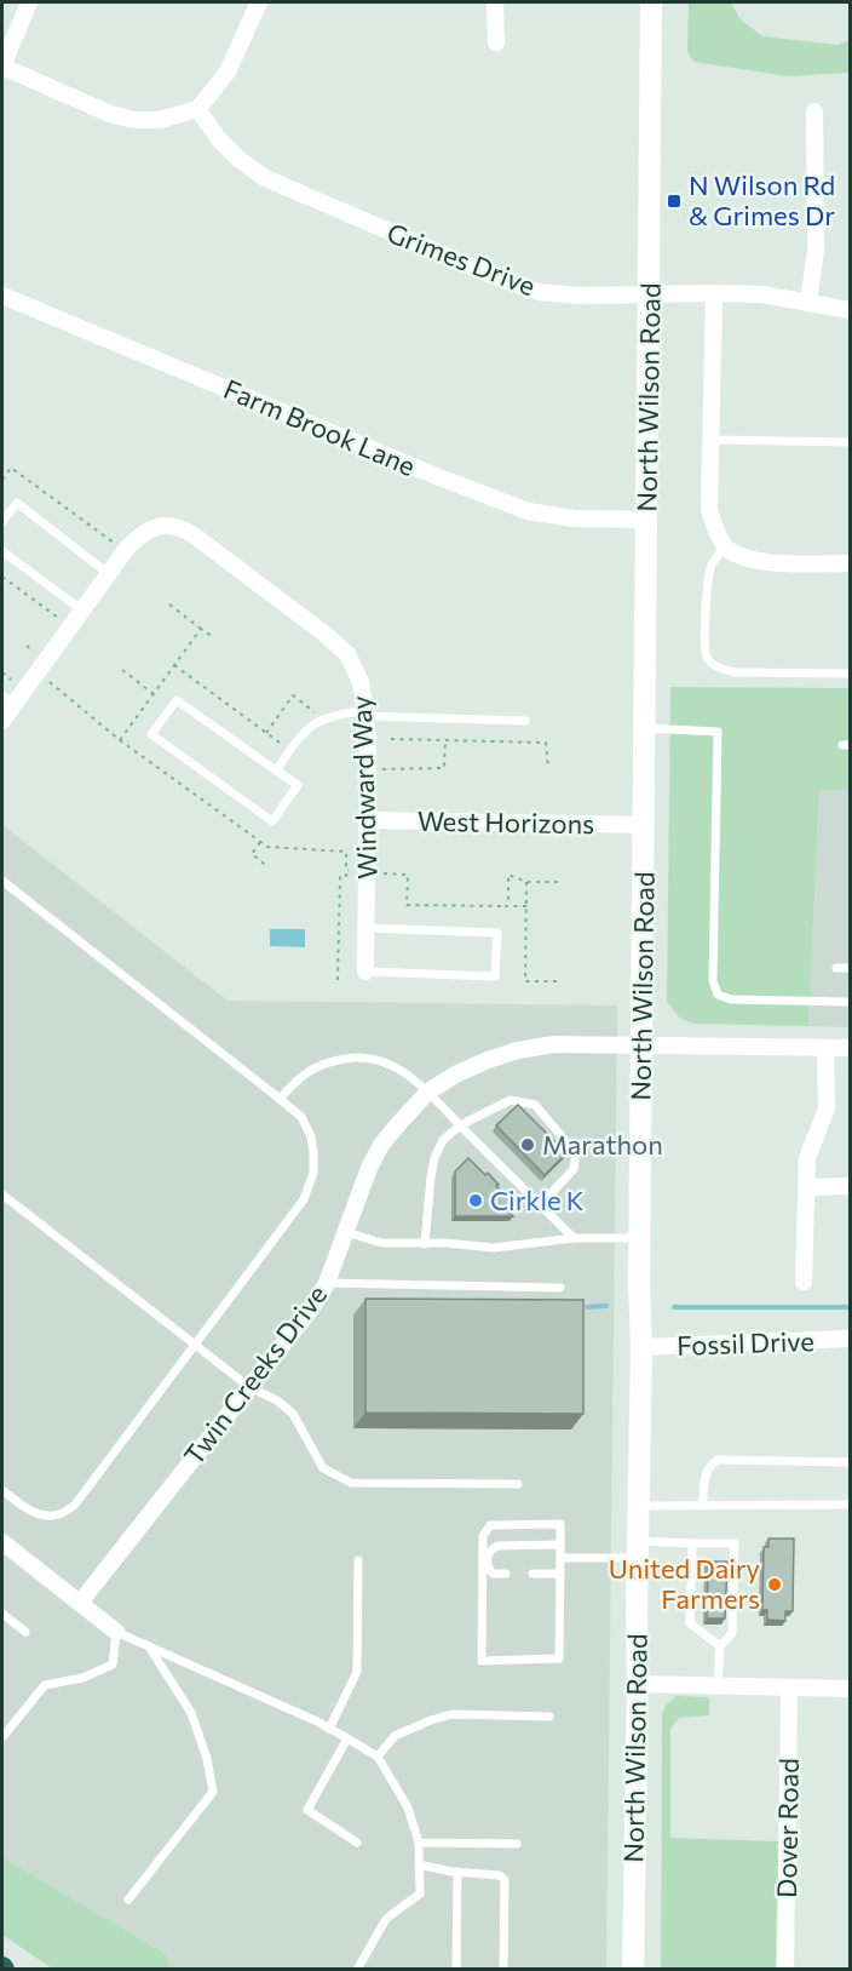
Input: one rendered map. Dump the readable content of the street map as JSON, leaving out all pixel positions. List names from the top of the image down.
{
  "streets": {
    "main road": ["North Wilson Road"],
    "street": [
      "Grimes Drive",
      "Farm Brook Lane",
      "Windward Way",
      "West Horizons",
      "Fossil Drive",
      "Twin Creeks Drive",
      "Dover Road"
    ]
  },
  "crossings": [
    ["Grimes Drive", "North Wilson Road"],
    ["North Wilson Road", "Farm Brook Lane"],
    ["North Wilson Road", "West Horizons"],
    ["North Wilson Road", "Fossil Drive"],
    ["North Wilson Road", "Twin Creeks Drive"],
    ["Windward Way", "West Horizons"]
  ],
  "places": {
    "transit": ["N Wilson Rd & Grimes Dr"],
    "other": ["Marathon", "Cirkle K", "United Dairy Farmers"]
  }
}
